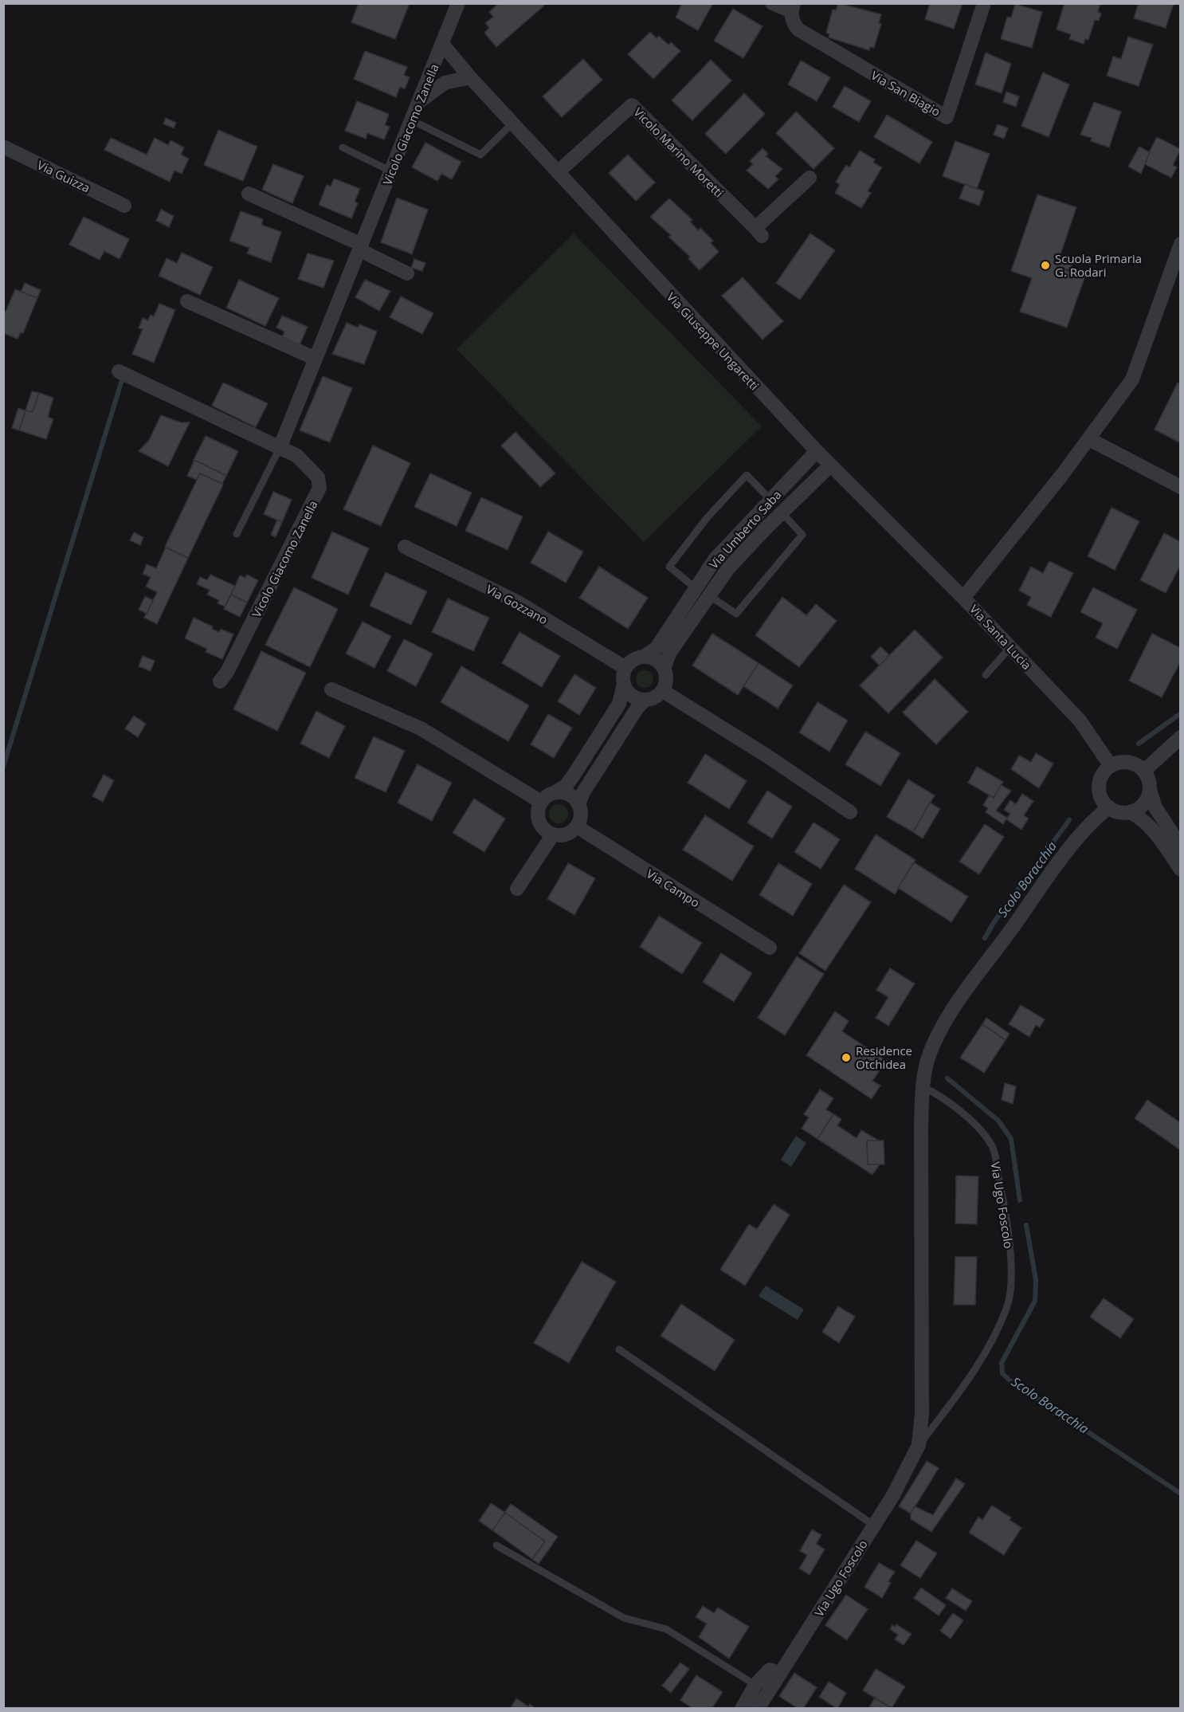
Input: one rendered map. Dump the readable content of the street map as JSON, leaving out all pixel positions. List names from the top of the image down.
{
  "streets": {
    "street": [
      "Via San Biagio",
      "Vicolo Giacomo Zanella",
      "Vicolo Marino Moretti",
      "Via Guizza",
      "Via Giuseppe Ungaretti",
      "Via Umberto Saba",
      "Via Gozzano",
      "Via Santa Lucia",
      "Via Campo",
      "Via Ugo Foscolo"
    ]
  },
  "crossings": [
    ["Vicolo Giacomo Zanella", "Via Giuseppe Ungaretti"],
    ["Vicolo Marino Moretti", "Via Giuseppe Ungaretti"],
    ["Via Giuseppe Ungaretti", "Via Umberto Saba"],
    ["Via Giuseppe Ungaretti", "Via Santa Lucia"],
    ["Via Umberto Saba", "Via Gozzano"],
    ["Via Santa Lucia", "Via Ugo Foscolo"]
  ],
  "water": ["Scolo Boracchia"],
  "places": ["Scuola Primaria G. Rodari", "Residence Otchidea"]
}
